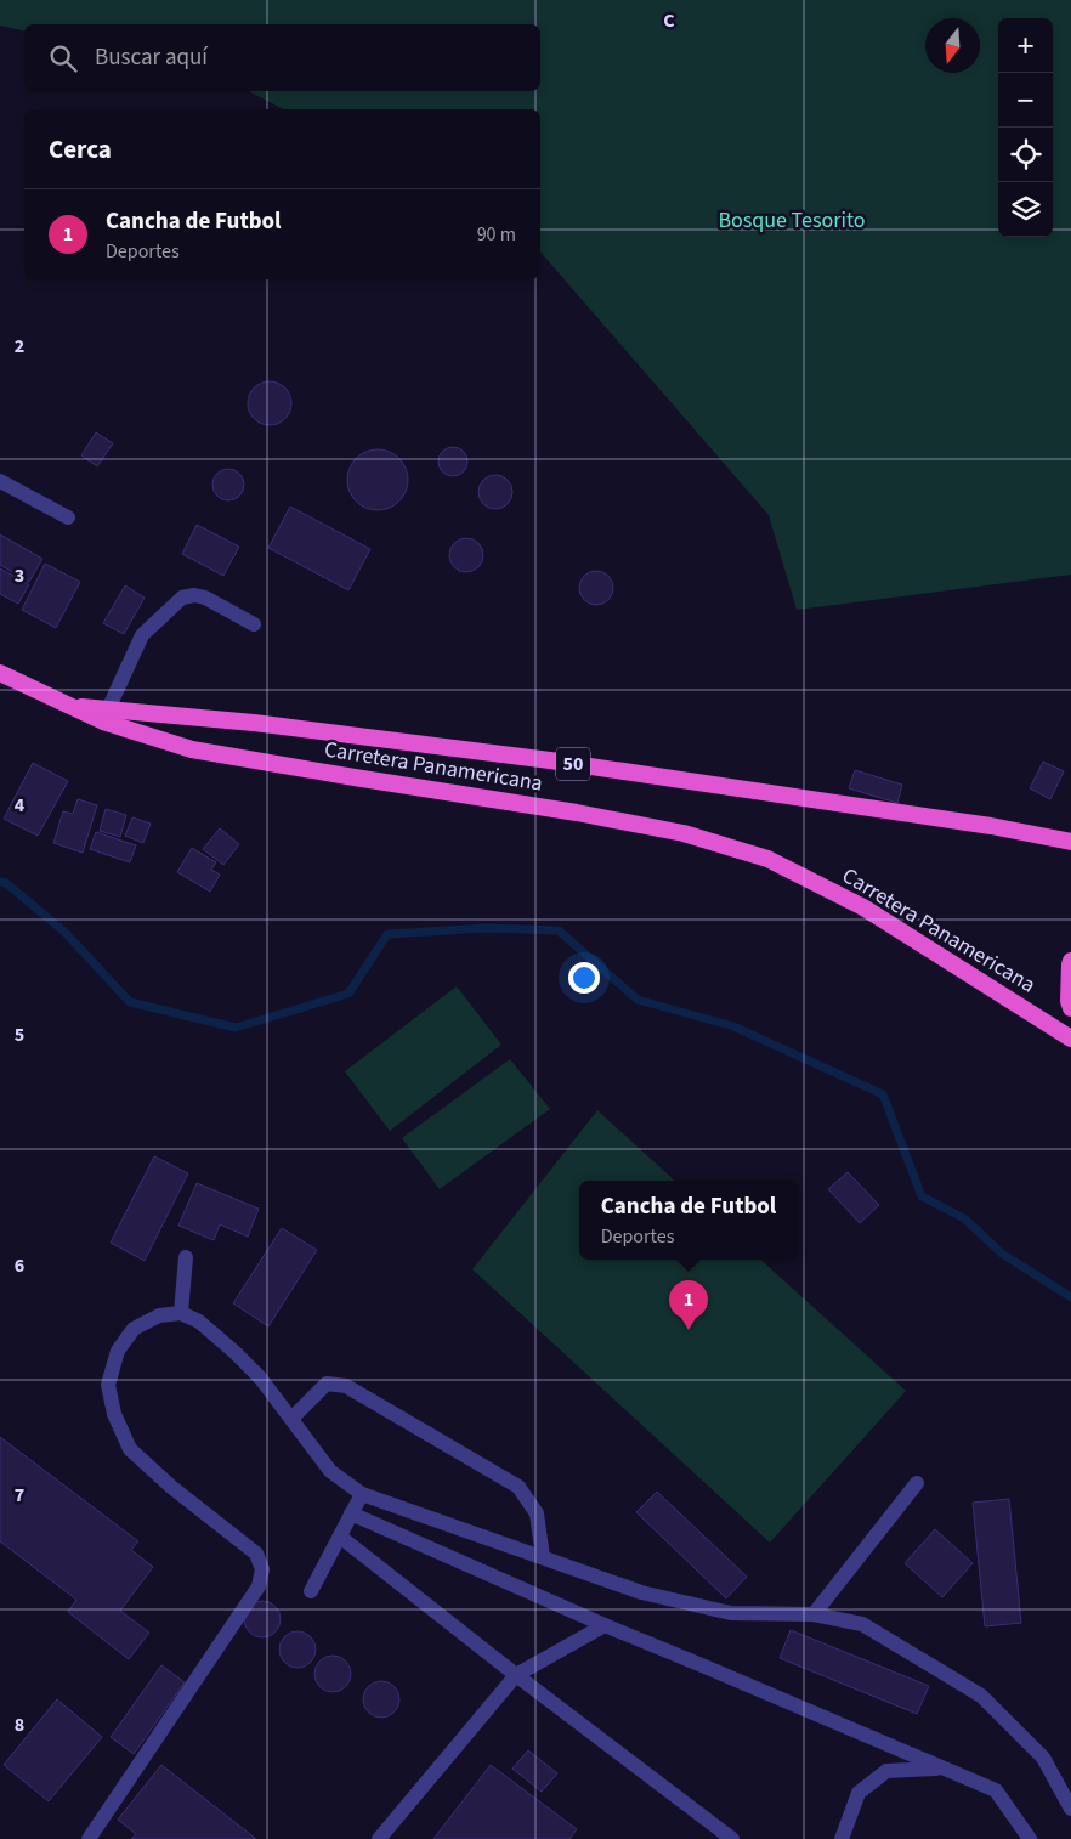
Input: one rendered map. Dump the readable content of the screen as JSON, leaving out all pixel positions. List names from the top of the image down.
{
  "streets": {
    "highway": ["50", "Carretera Panamericana"]
  },
  "parks": ["Bosque Tesorito"],
  "north": "bottom",
  "page": {
    "map_buttons": ["+", "−"],
    "search": "Buscar aquí",
    "heading": "Cerca",
    "list": [
      {
        "mark": "1",
        "name": "Cancha de Futbol",
        "note": "Deportes",
        "value": "90 m"
      }
    ],
    "popup": ["Cancha de Futbol", "Deportes"],
    "pins": "1"
  },
  "grid": {
    "columns": ["C"],
    "rows": [
      "2",
      "3",
      "4",
      "5",
      "6",
      "7",
      "8"
    ]
  }
}
